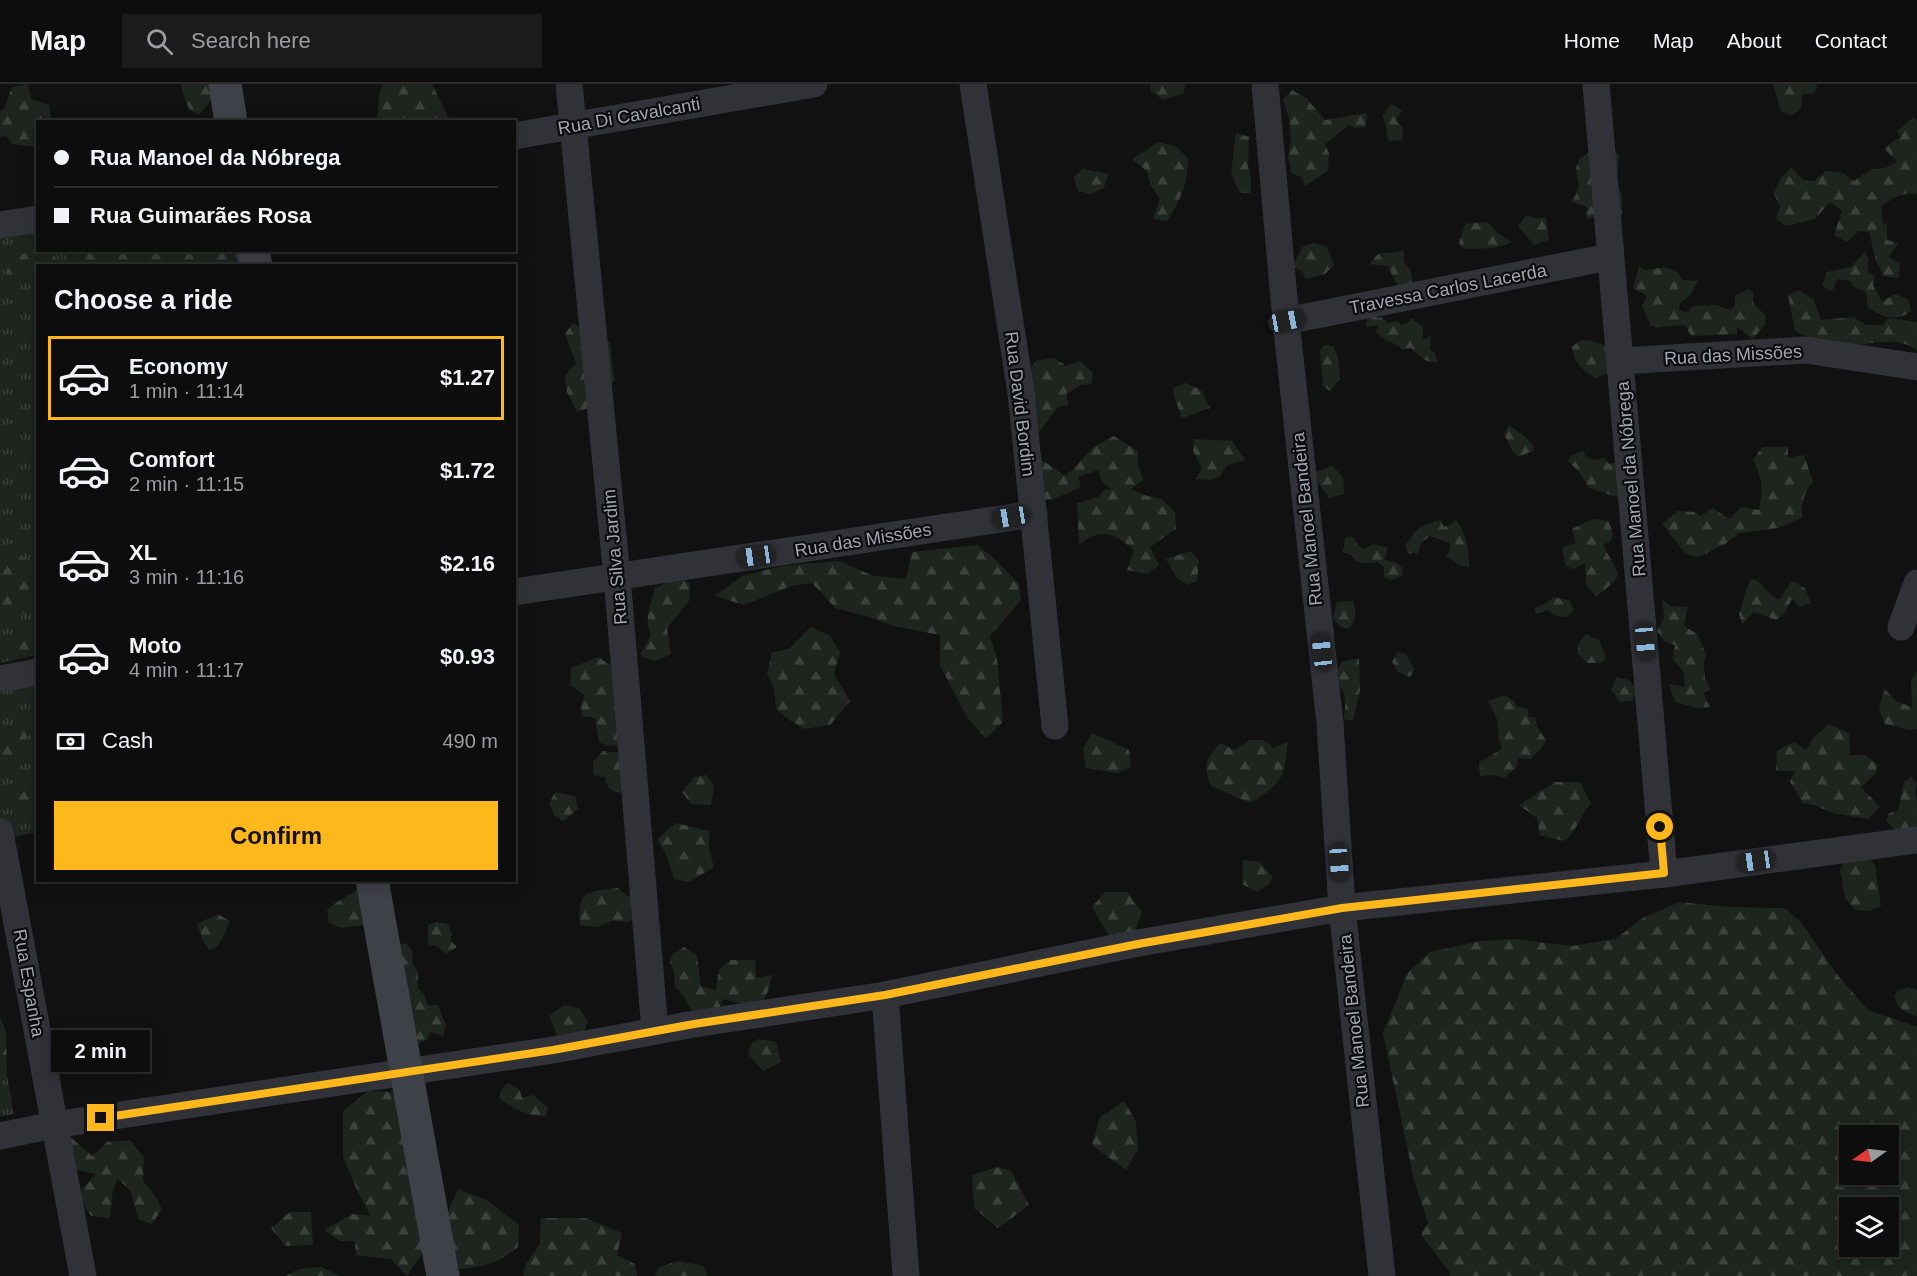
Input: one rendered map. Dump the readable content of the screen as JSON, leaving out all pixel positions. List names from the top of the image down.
{
  "streets": {
    "street": [
      "Rua Di Cavalcanti",
      "Travessa Carlos Lacerda",
      "Rua das Missões",
      "Rua David Bordim",
      "Rua Manoel da Nóbrega",
      "Rua Manoel Bandeira",
      "Rua Silva Jardim",
      "Rua Espanha"
    ]
  },
  "crossings": [
    ["Rua Di Cavalcanti", "Rua Silva Jardim"],
    ["Travessa Carlos Lacerda", "Rua Manoel da Nóbrega"],
    ["Travessa Carlos Lacerda", "Rua Manoel Bandeira"],
    ["Rua das Missões", "Rua David Bordim"],
    ["Rua das Missões", "Rua Manoel da Nóbrega"],
    ["Rua das Missões", "Rua Silva Jardim"]
  ],
  "north": "left",
  "page": {
    "header": "Map",
    "search": "Search here",
    "nav": [
      "Home",
      "Map",
      "About",
      "Contact"
    ],
    "banner": ["Rua Manoel da Nóbrega", "Rua Guimarães Rosa"],
    "heading": "Choose a ride",
    "list": [
      {
        "name": "Economy",
        "note": "1 min · 11:14",
        "value": "$1.27"
      },
      {
        "name": "Comfort",
        "note": "2 min · 11:15",
        "value": "$1.72"
      },
      {
        "name": "XL",
        "note": "3 min · 11:16",
        "value": "$2.16"
      },
      {
        "name": "Moto",
        "note": "4 min · 11:17",
        "value": "$0.93"
      }
    ],
    "pay": ["Cash", "490 m"],
    "buttons": "Confirm",
    "bubble": "2 min"
  }
}
